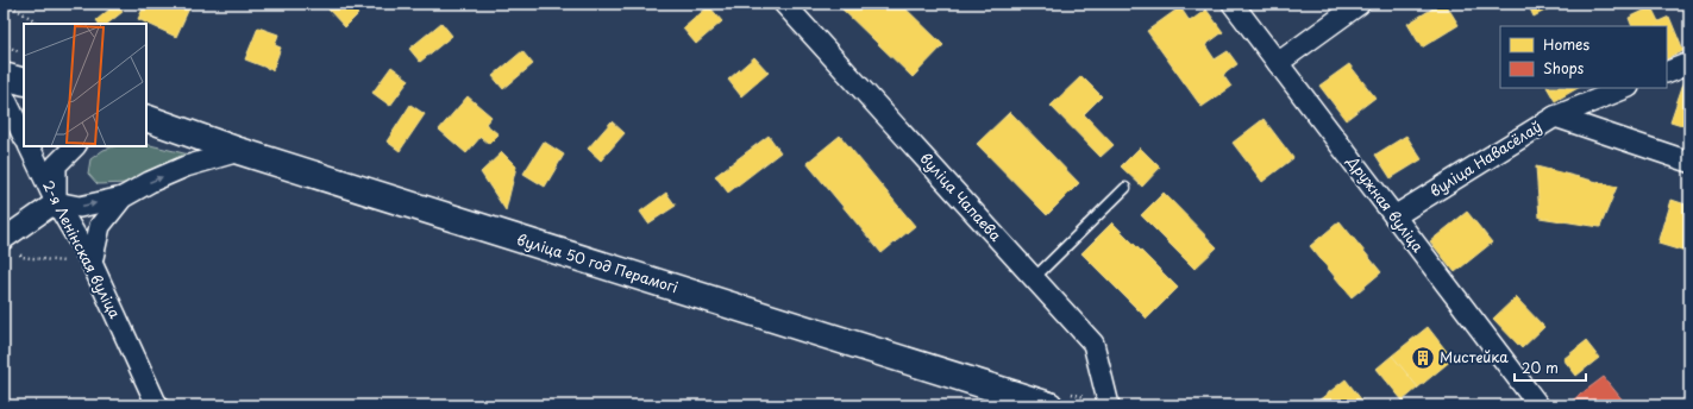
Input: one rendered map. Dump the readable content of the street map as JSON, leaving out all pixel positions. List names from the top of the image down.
{
  "streets": {
    "main road": ["вуліца 50 год Перамогі"],
    "street": [
      "вуліца Навасёлаў",
      "вуліца Чапаева",
      "Дружная вуліца",
      "2-я Ленінская вуліца"
    ]
  },
  "crossings": [
    ["вуліца Навасёлаў", "Дружная вуліца"]
  ],
  "places": {
    "building": ["Мистейка"]
  },
  "legend": ["Homes", "Shops"],
  "scale_bar": "20 m"
}
